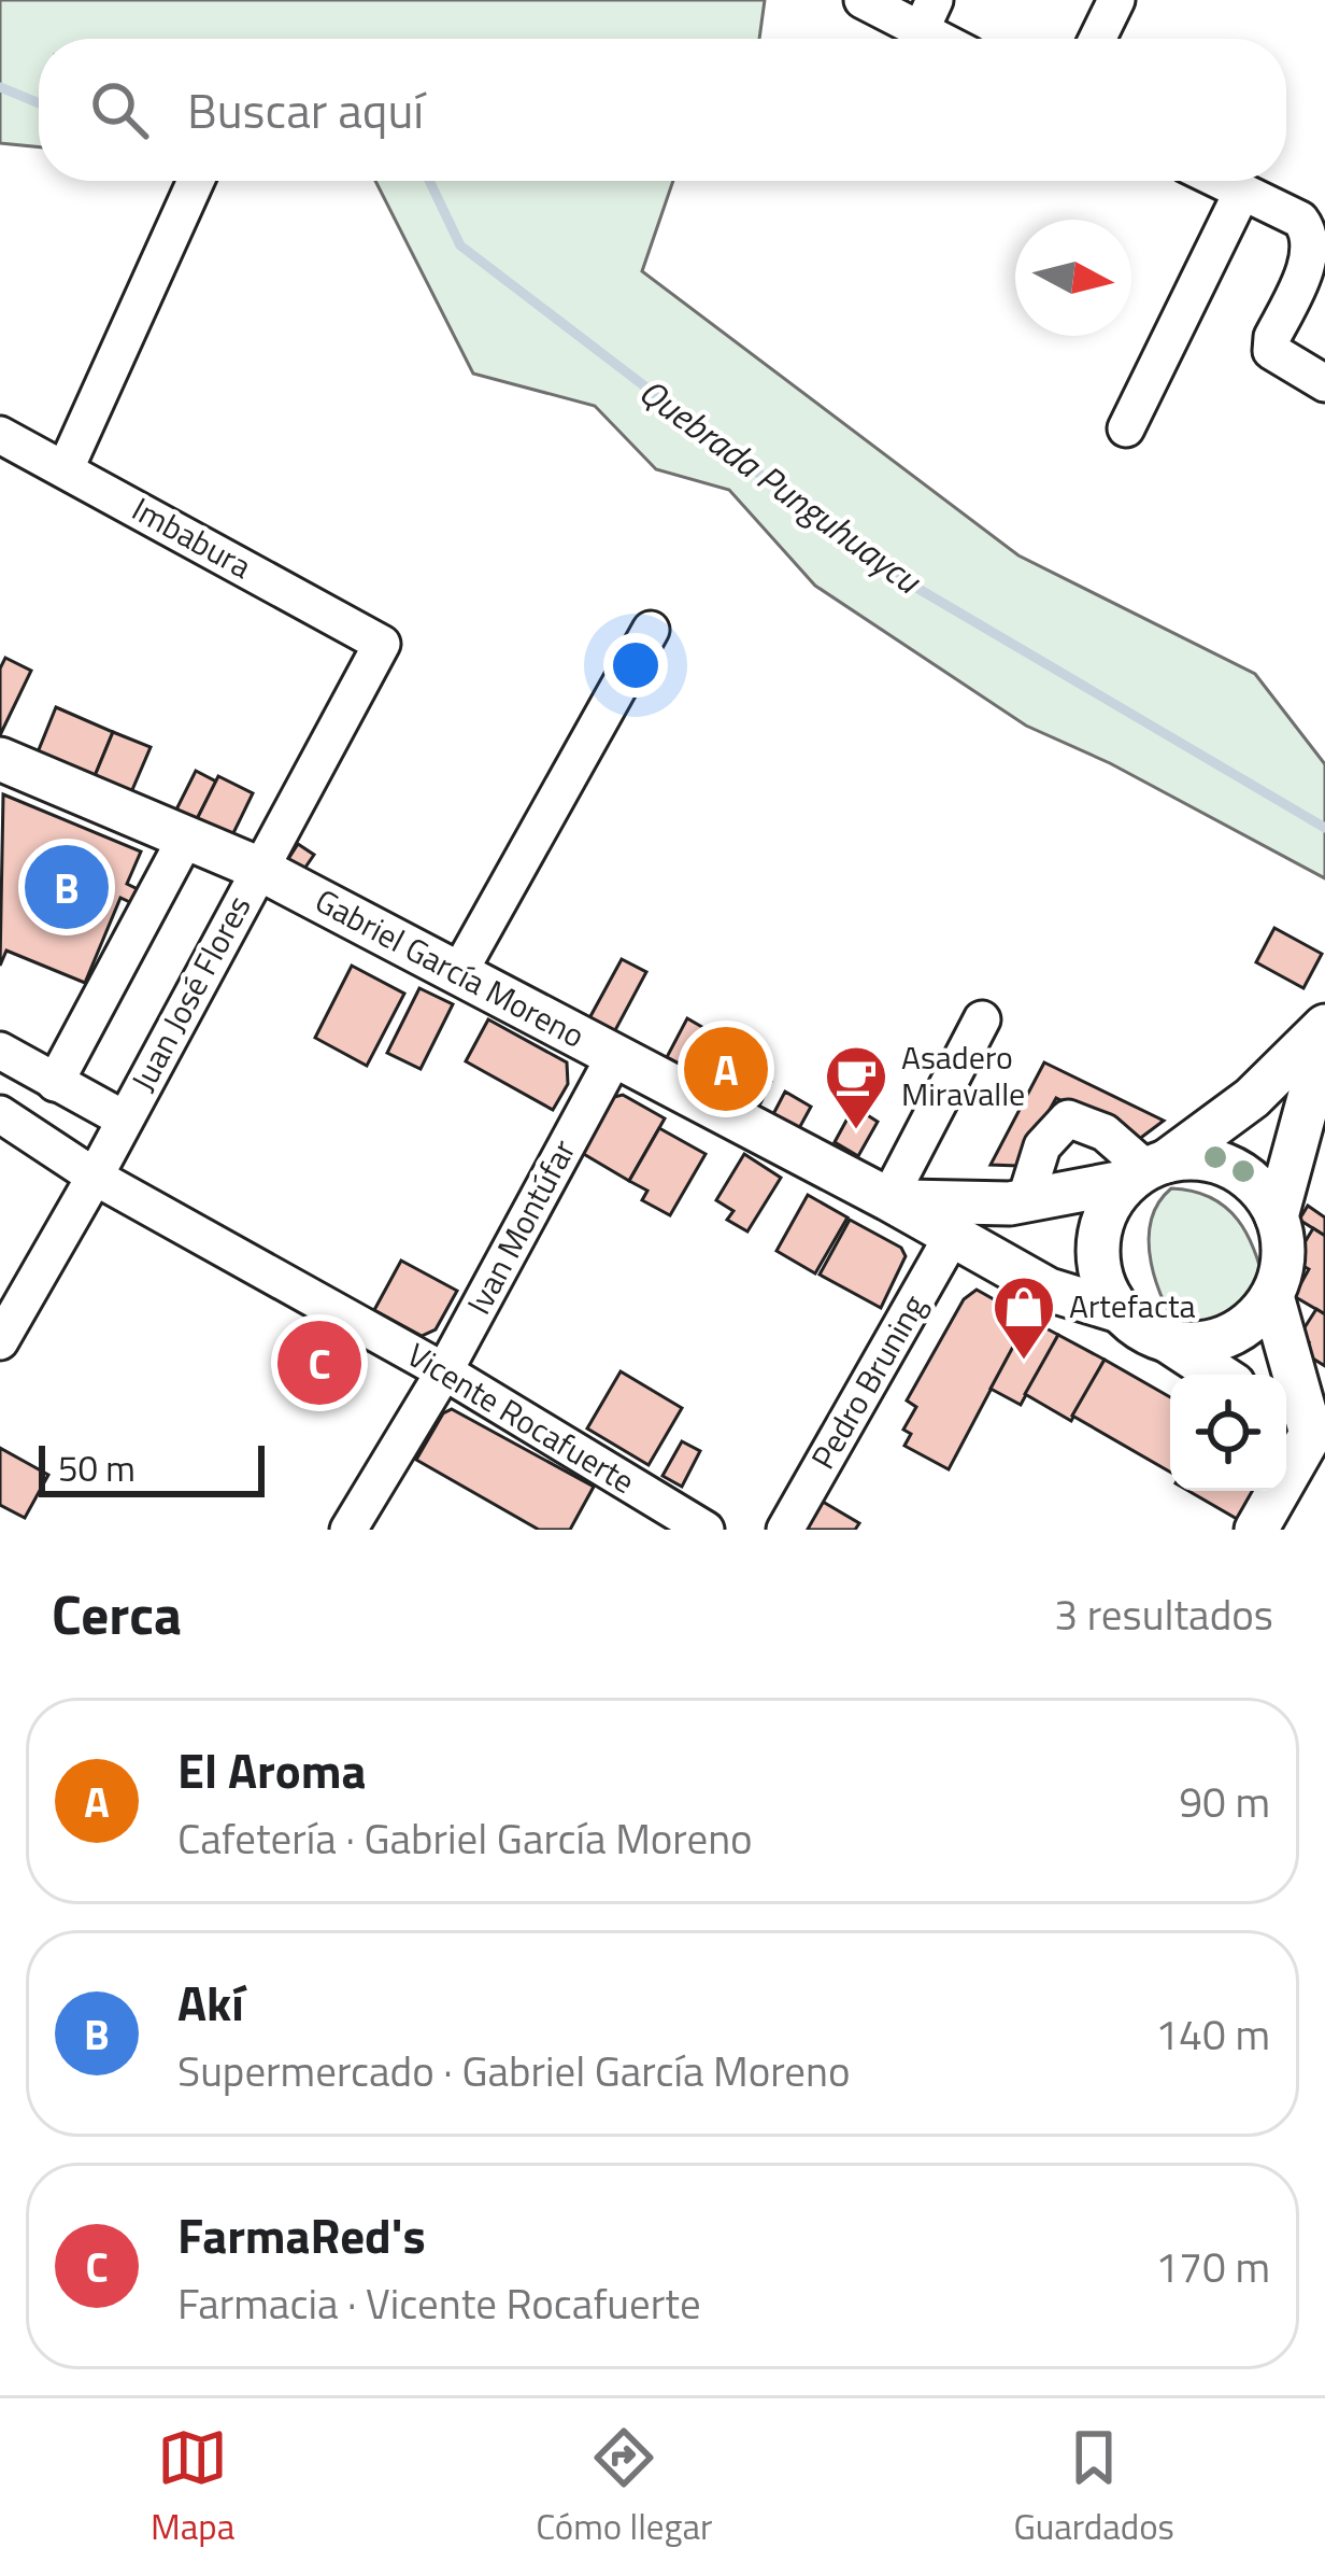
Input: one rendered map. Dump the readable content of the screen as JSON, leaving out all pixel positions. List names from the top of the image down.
{
  "streets": {
    "main road": ["Gabriel García Moreno"],
    "street": [
      "Imbabura",
      "Juan José Flores",
      "Ivan Montúfar",
      "Pedro Bruning",
      "Vicente Rocafuerte"
    ]
  },
  "crossings": [
    ["Imbabura", "Juan José Flores"],
    ["Gabriel García Moreno", "Juan José Flores"],
    ["Gabriel García Moreno", "Ivan Montúfar"],
    ["Gabriel García Moreno", "Pedro Bruning"],
    ["Juan José Flores", "Vicente Rocafuerte"],
    ["Ivan Montúfar", "Vicente Rocafuerte"]
  ],
  "water": ["Quebrada Punguhuaycu"],
  "places": {
    "cafe": ["Asadero Miravalle"],
    "shop": ["Artefacta"]
  },
  "scale_bar": "50 m",
  "north": "right",
  "page": {
    "search": "Buscar aquí",
    "pins": ["B", "A", "C"],
    "scale": "50 m",
    "heading": ["Cerca", "3 resultados"],
    "list": [
      {
        "mark": "A",
        "name": "El Aroma",
        "note": "Cafetería · Gabriel García Moreno",
        "value": "90 m"
      },
      {
        "mark": "B",
        "name": "Akí",
        "note": "Supermercado · Gabriel García Moreno",
        "value": "140 m"
      },
      {
        "mark": "C",
        "name": "FarmaRed's",
        "note": "Farmacia · Vicente Rocafuerte",
        "value": "170 m"
      }
    ],
    "nav": ["Mapa", "Cómo llegar", "Guardados"]
  }
}
